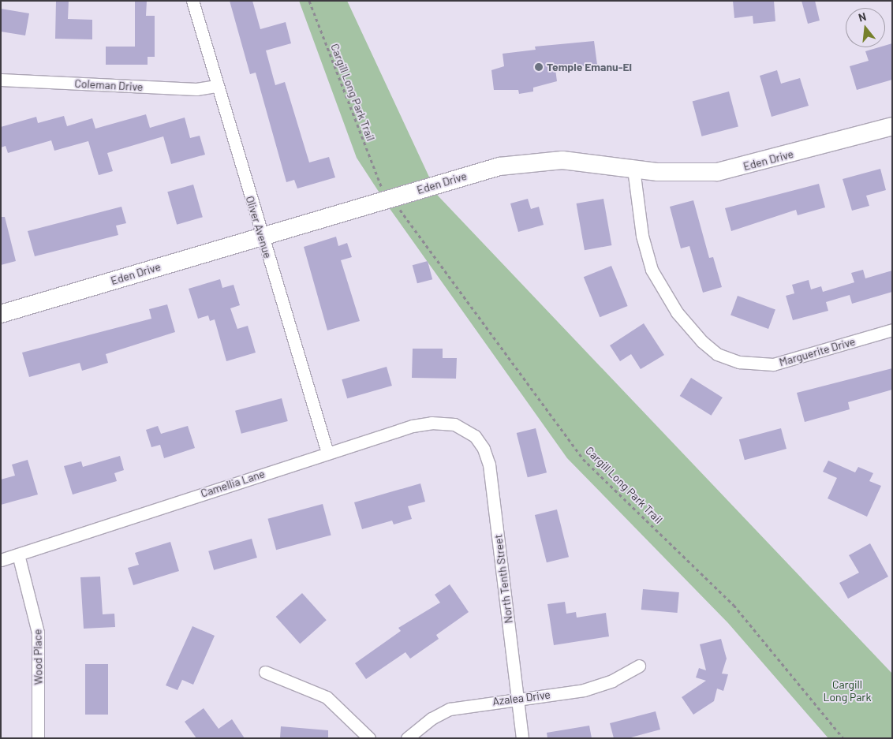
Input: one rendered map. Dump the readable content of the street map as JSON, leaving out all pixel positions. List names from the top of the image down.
{
  "streets": {
    "street": [
      "Coleman Drive",
      "Eden Drive",
      "Oliver Avenue",
      "Marguerite Drive",
      "Camellia Lane",
      "North Tenth Street",
      "Wood Place",
      "Azalea Drive"
    ],
    "path": ["Cargill Long Park Trail"]
  },
  "crossings": [
    ["Coleman Drive", "Oliver Avenue"],
    ["Eden Drive", "Oliver Avenue"],
    ["Eden Drive", "Marguerite Drive"],
    ["Oliver Avenue", "Camellia Lane"],
    ["Camellia Lane", "North Tenth Street"],
    ["Camellia Lane", "Wood Place"],
    ["North Tenth Street", "Azalea Drive"]
  ],
  "parks": ["Cargill Long Park"],
  "places": ["Temple Emanu-El"],
  "north": "top"
}
